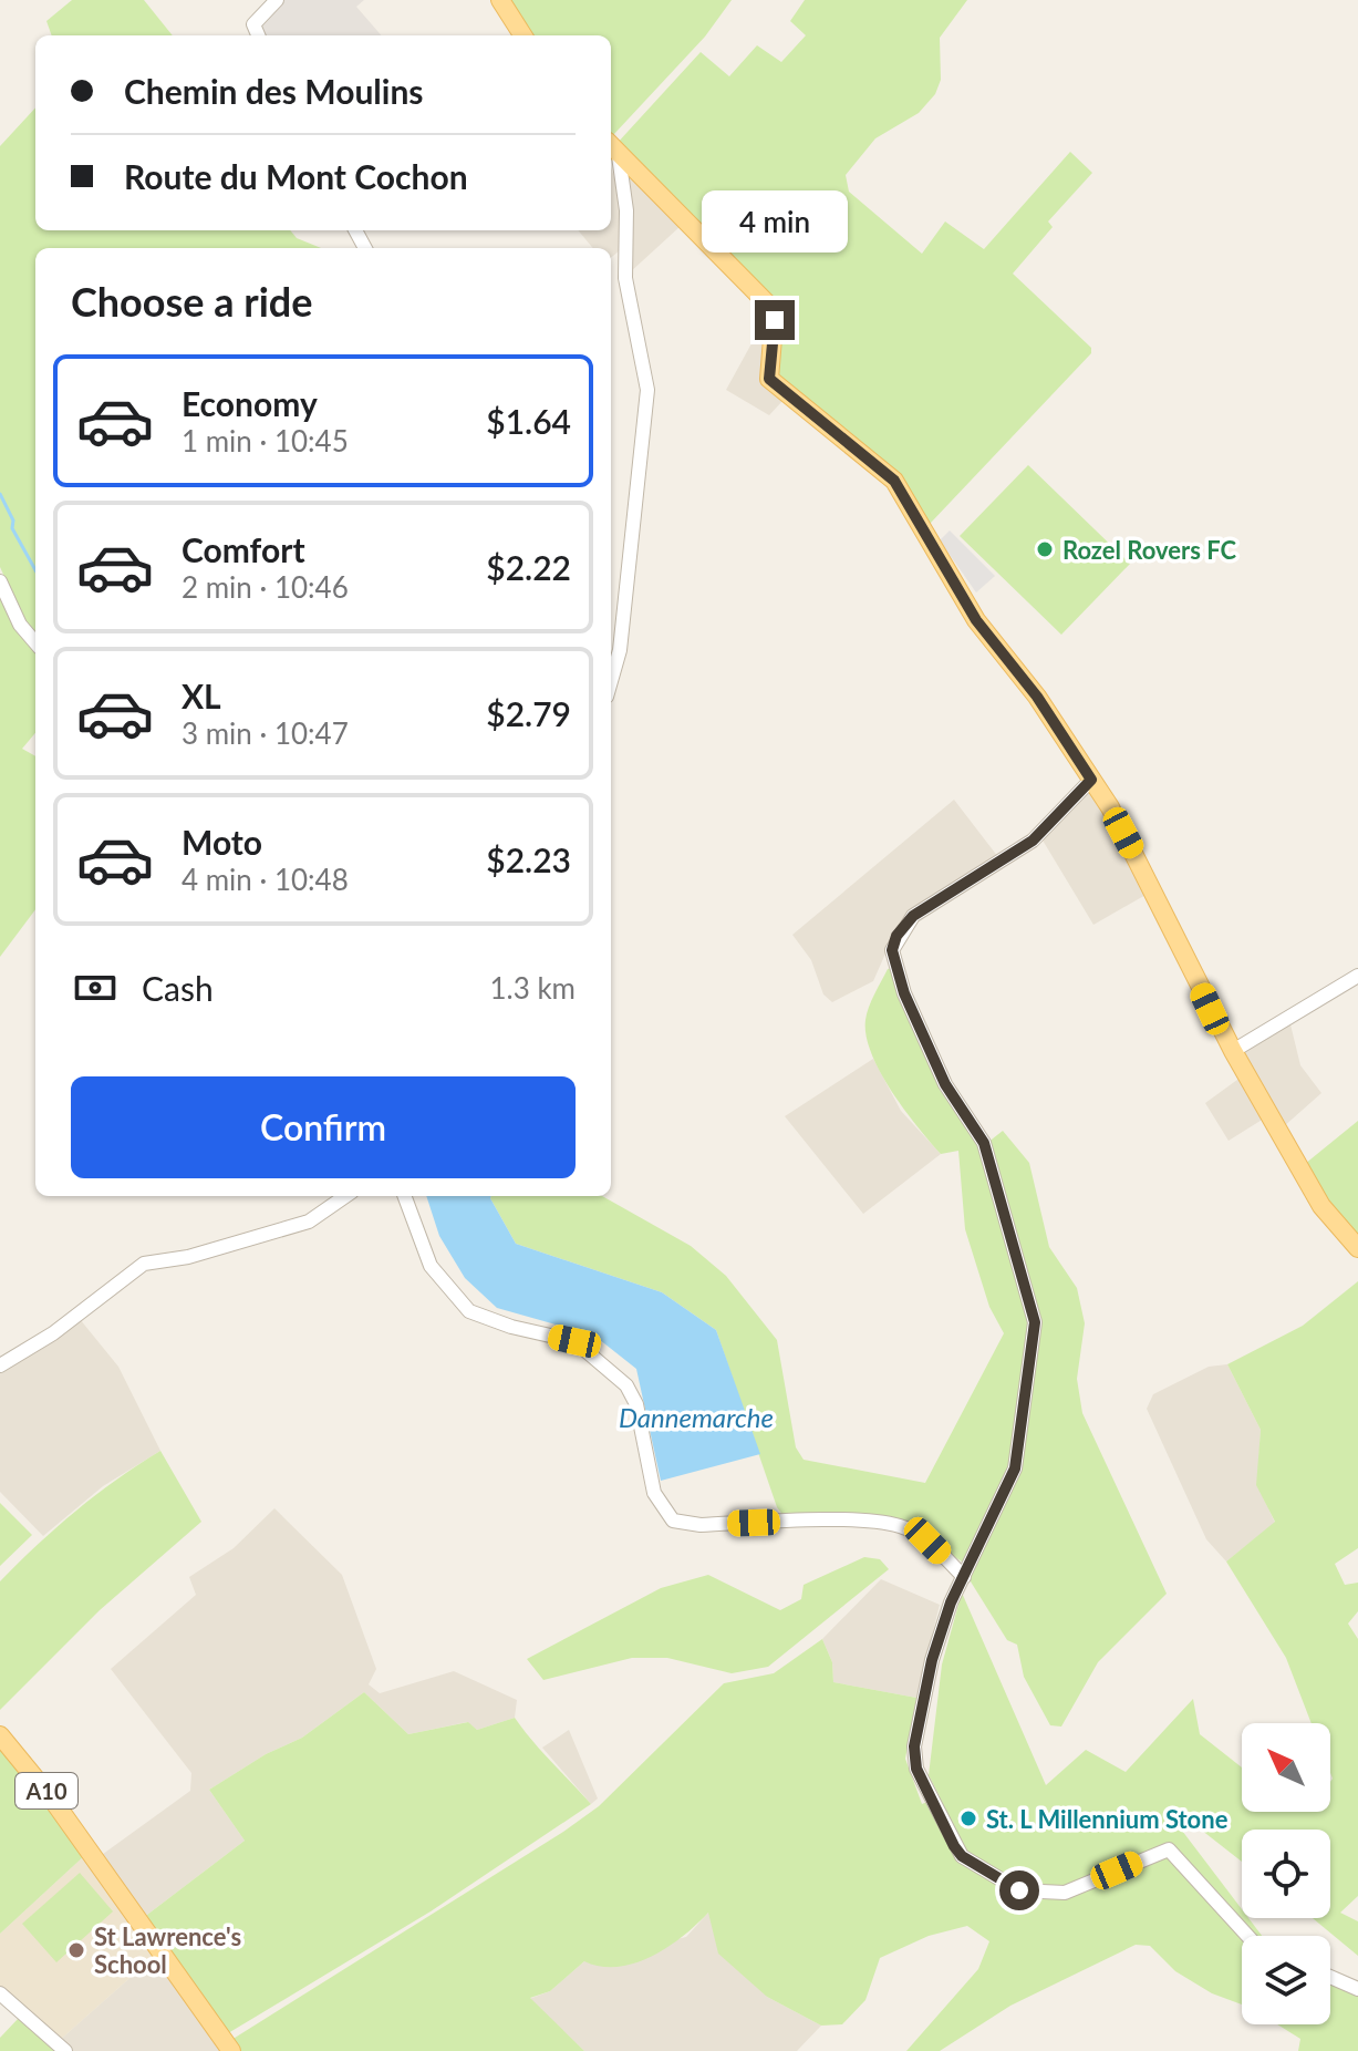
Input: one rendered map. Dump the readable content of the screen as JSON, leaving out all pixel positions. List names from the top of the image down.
{
  "streets": {
    "main road": ["A10"]
  },
  "water": ["Dannemarche"],
  "places": ["Rozel Rovers FC", "St. L Millennium Stone", "St Lawrence's School"],
  "north": "top left",
  "page": {
    "banner": ["Chemin des Moulins", "Route du Mont Cochon"],
    "bubble": "4 min",
    "heading": "Choose a ride",
    "list": [
      {
        "name": "Economy",
        "note": "1 min · 10:45",
        "value": "$1.64"
      },
      {
        "name": "Comfort",
        "note": "2 min · 10:46",
        "value": "$2.22"
      },
      {
        "name": "XL",
        "note": "3 min · 10:47",
        "value": "$2.79"
      },
      {
        "name": "Moto",
        "note": "4 min · 10:48",
        "value": "$2.23"
      }
    ],
    "pay": ["Cash", "1.3 km"],
    "buttons": "Confirm"
  }
}
